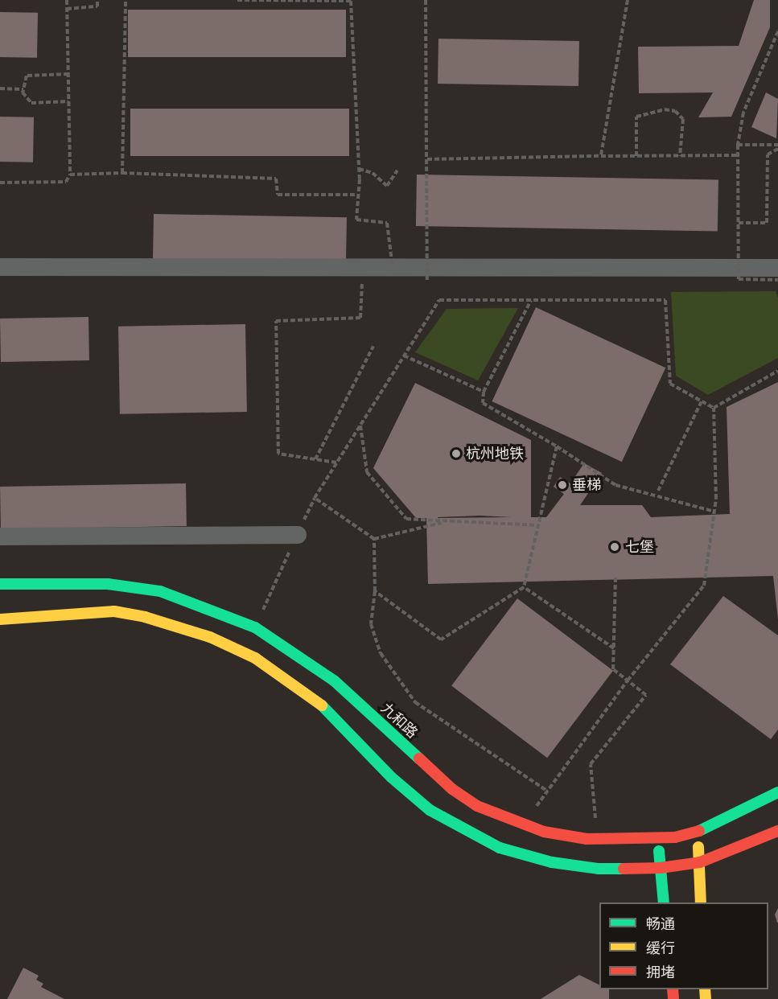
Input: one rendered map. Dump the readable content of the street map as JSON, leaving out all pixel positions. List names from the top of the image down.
{
  "streets": {
    "street": ["九和路"]
  },
  "places": ["杭州地铁", "垂梯", "七堡"],
  "legend": ["畅通", "缓行", "拥堵"]
}
